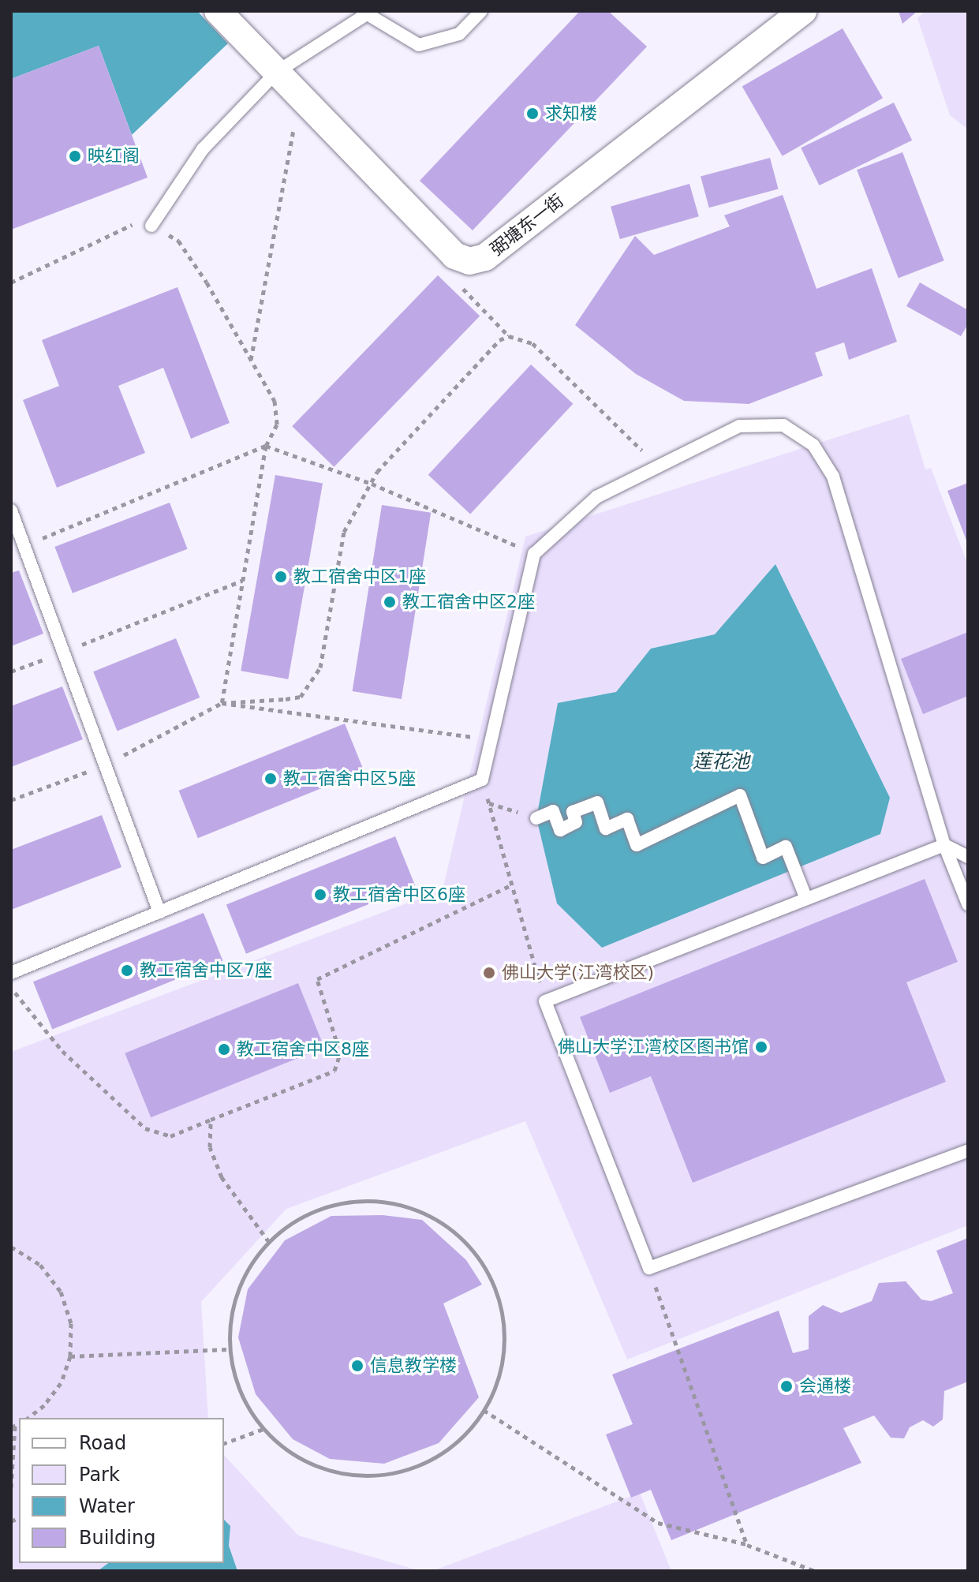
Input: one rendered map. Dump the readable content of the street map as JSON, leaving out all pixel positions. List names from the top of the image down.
{
  "streets": {
    "street": ["弼塘东一街"]
  },
  "water": ["莲花池"],
  "places": [
    "求知楼",
    "映红阁",
    "教工宿舍中区1座",
    "教工宿舍中区2座",
    "教工宿舍中区5座",
    "教工宿舍中区6座",
    "教工宿舍中区7座",
    "佛山大学(江湾校区)",
    "佛山大学江湾校区图书馆",
    "教工宿舍中区8座",
    "信息教学楼",
    "会通楼"
  ],
  "legend": [
    "Road",
    "Park",
    "Water",
    "Building"
  ]
}
